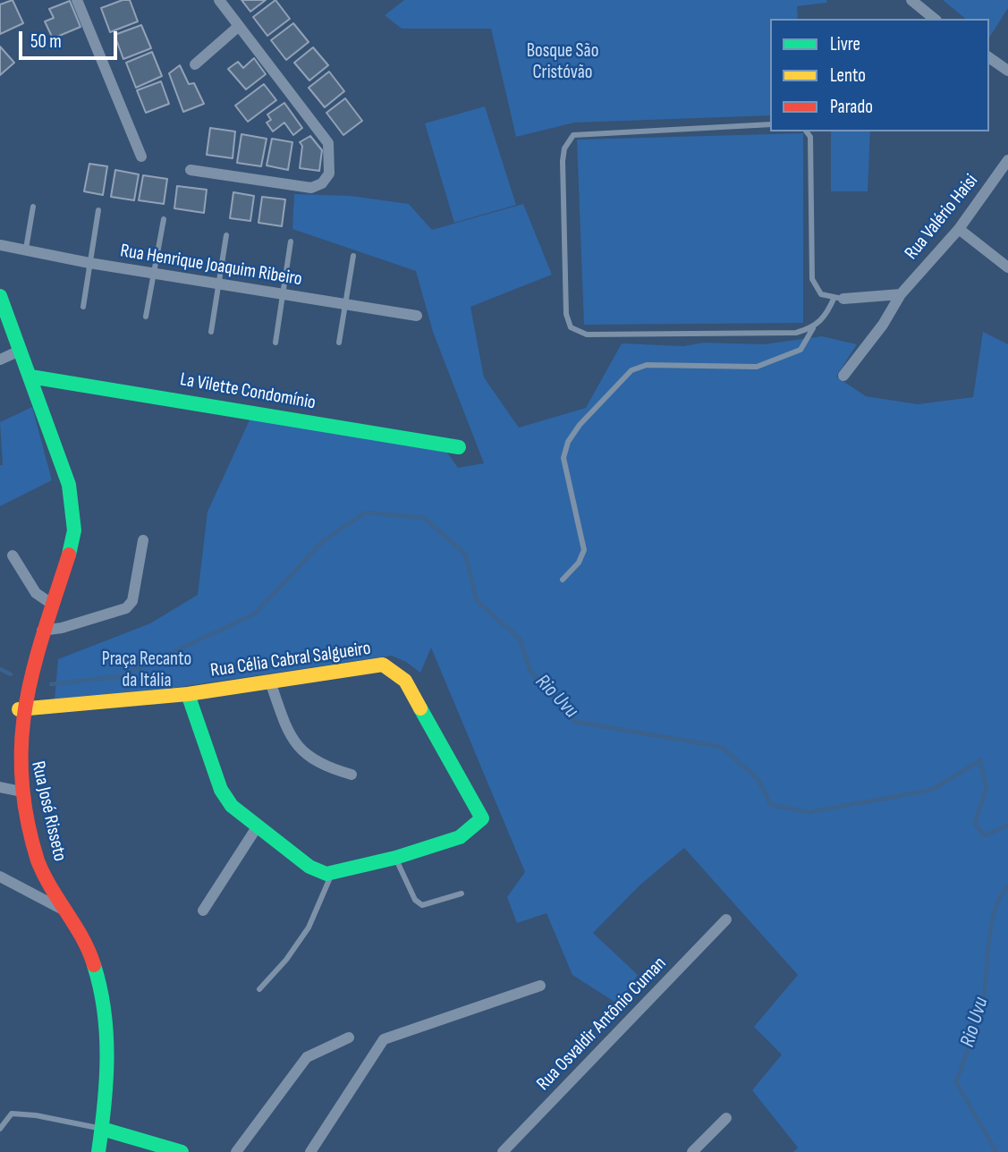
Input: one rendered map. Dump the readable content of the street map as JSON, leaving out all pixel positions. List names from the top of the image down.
{
  "streets": {
    "street": [
      "Rua Valério Haisi",
      "Rua Henrique Joaquim Ribeiro",
      "La Vilette Condomínio",
      "Rua Célia Cabral Salgueiro",
      "Rua José Risseto",
      "Rua Osvaldir Antônio Cuman"
    ]
  },
  "crossings": [
    ["La Vilette Condomínio", "Rua José Risseto"],
    ["Rua Célia Cabral Salgueiro", "Rua José Risseto"]
  ],
  "water": ["Rio Uvu"],
  "parks": ["Bosque São Cristóvão", "Praça Recanto da Itália"],
  "legend": ["Livre", "Lento", "Parado"],
  "scale_bar": "50 m"
}
